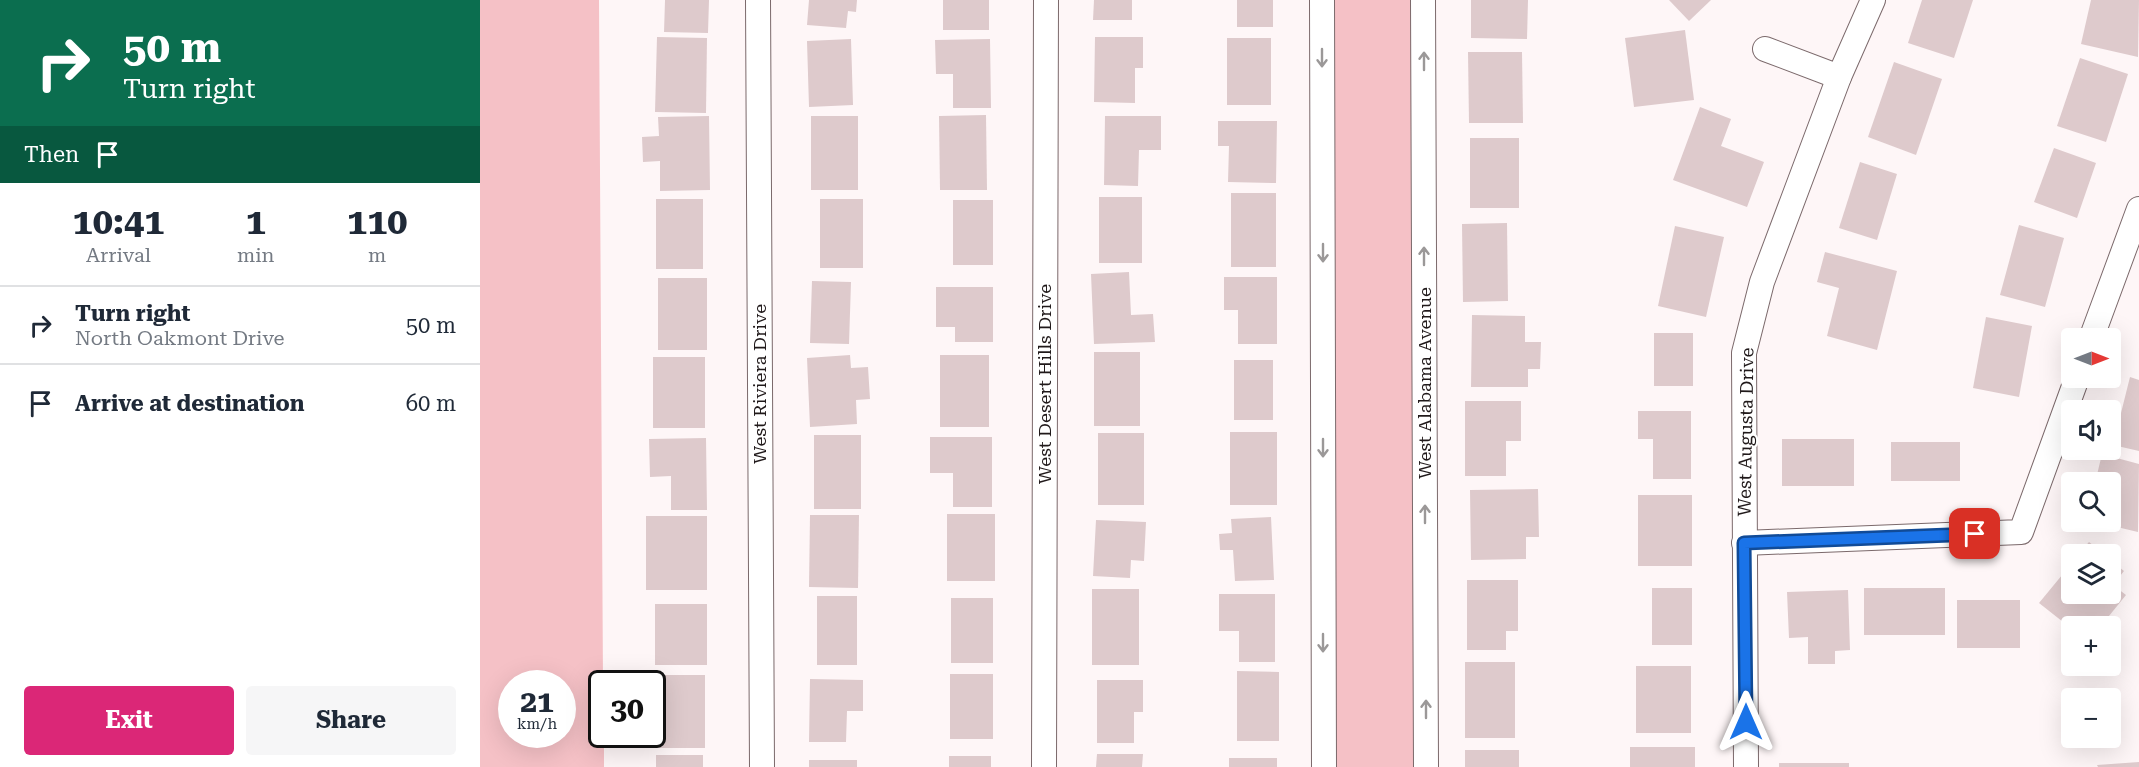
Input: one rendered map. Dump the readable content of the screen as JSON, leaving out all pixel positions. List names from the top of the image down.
{
  "streets": {
    "street": [
      "West Alabama Avenue",
      "West Riviera Drive",
      "West Desert Hills Drive",
      "West Augusta Drive"
    ]
  },
  "north": "right",
  "page": {
    "turn": ["50 m", "Turn right"],
    "then": "Then",
    "eta": [
      "10:41",
      "Arrival",
      "1",
      "min",
      "110",
      "m"
    ],
    "list": [
      {
        "name": "Turn right",
        "note": "North Oakmont Drive",
        "value": "50 m"
      },
      {
        "name": "Arrive at destination",
        "value": "60 m"
      }
    ],
    "map_buttons": ["+", "−"],
    "speed": "21 km/h",
    "limit": "30",
    "buttons": ["Exit", "Share"]
  }
}
